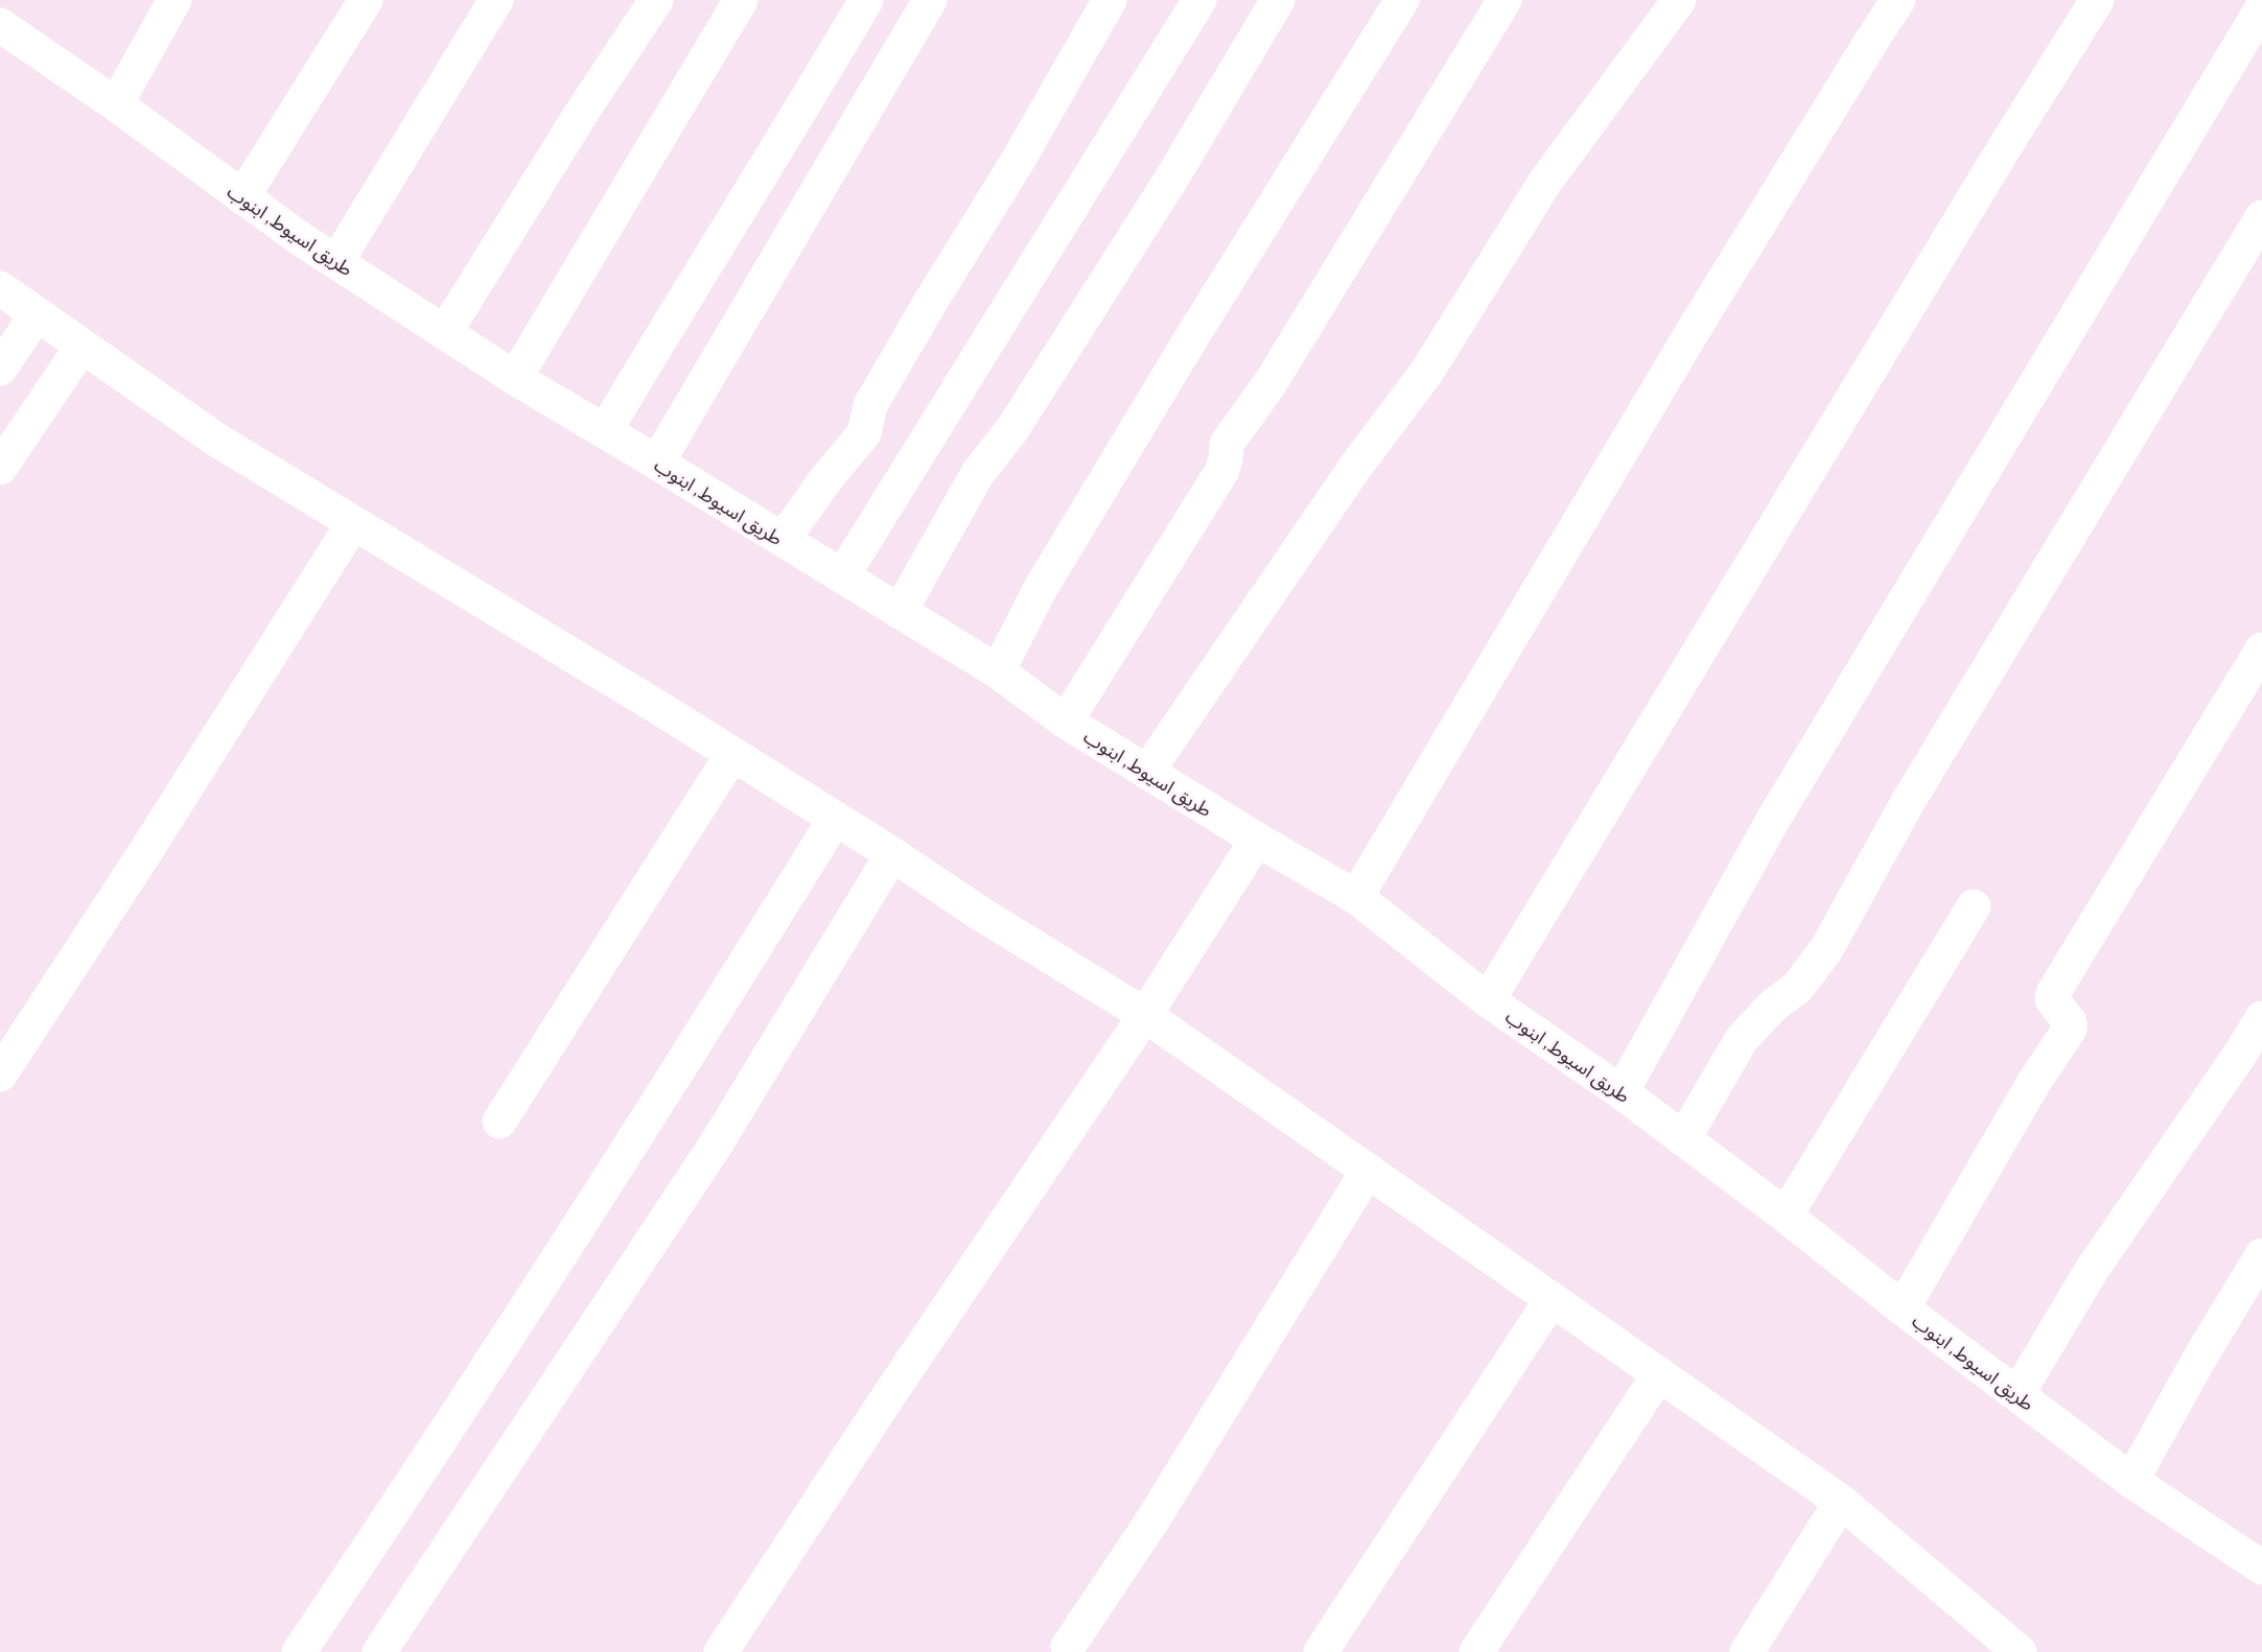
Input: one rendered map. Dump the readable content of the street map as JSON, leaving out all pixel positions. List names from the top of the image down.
{
  "streets": {
    "street": ["طريق اسيوط, ابنوب"]
  }
}
